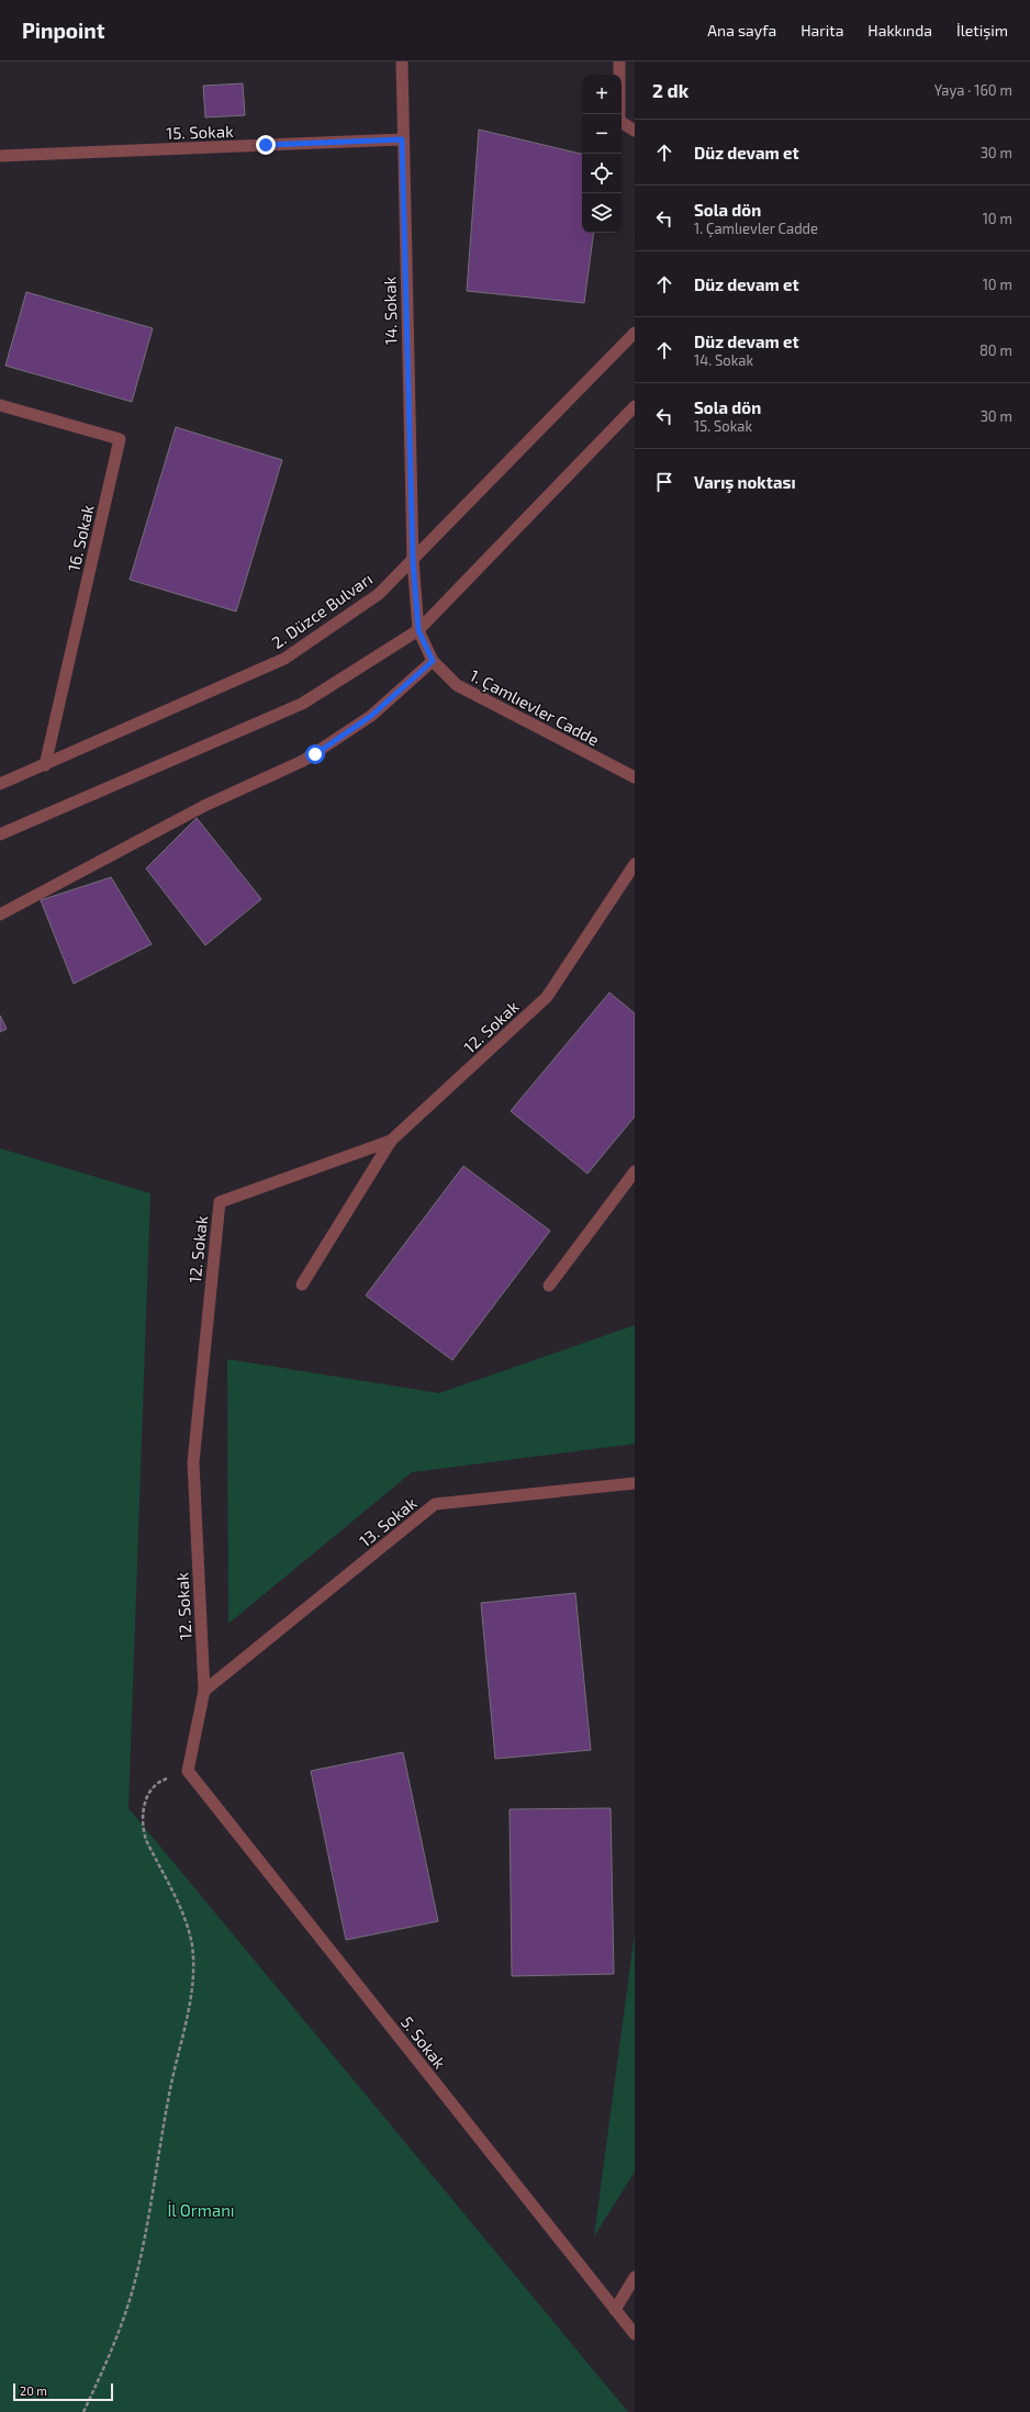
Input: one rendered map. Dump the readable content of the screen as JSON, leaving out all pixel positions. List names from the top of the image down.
{
  "streets": {
    "street": [
      "15. Sokak",
      "14. Sokak",
      "16. Sokak",
      "2. Düzce Bulvarı",
      "1. Çamlıevler Cadde",
      "12. Sokak",
      "13. Sokak",
      "5. Sokak"
    ]
  },
  "crossings": [
    ["15. Sokak", "14. Sokak"],
    ["14. Sokak", "2. Düzce Bulvarı"],
    ["14. Sokak", "1. Çamlıevler Cadde"],
    ["16. Sokak", "2. Düzce Bulvarı"],
    ["12. Sokak", "13. Sokak"],
    ["12. Sokak", "5. Sokak"]
  ],
  "parks": ["İl Ormanı"],
  "scale_bar": "20 m",
  "page": {
    "header": "Pinpoint",
    "nav": [
      "Ana sayfa",
      "Harita",
      "Hakkında",
      "İletişim"
    ],
    "heading": ["2 dk", "Yaya · 160 m"],
    "map_buttons": ["+", "−"],
    "list": [
      ["Düz devam et", "30 m"],
      ["Sola dön", "1. Çamlıevler Cadde", "10 m"],
      ["Düz devam et", "10 m"],
      ["Düz devam et", "14. Sokak", "80 m"],
      ["Sola dön", "15. Sokak", "30 m"],
      "Varış noktası"
    ],
    "scale": "20 m"
  }
}
